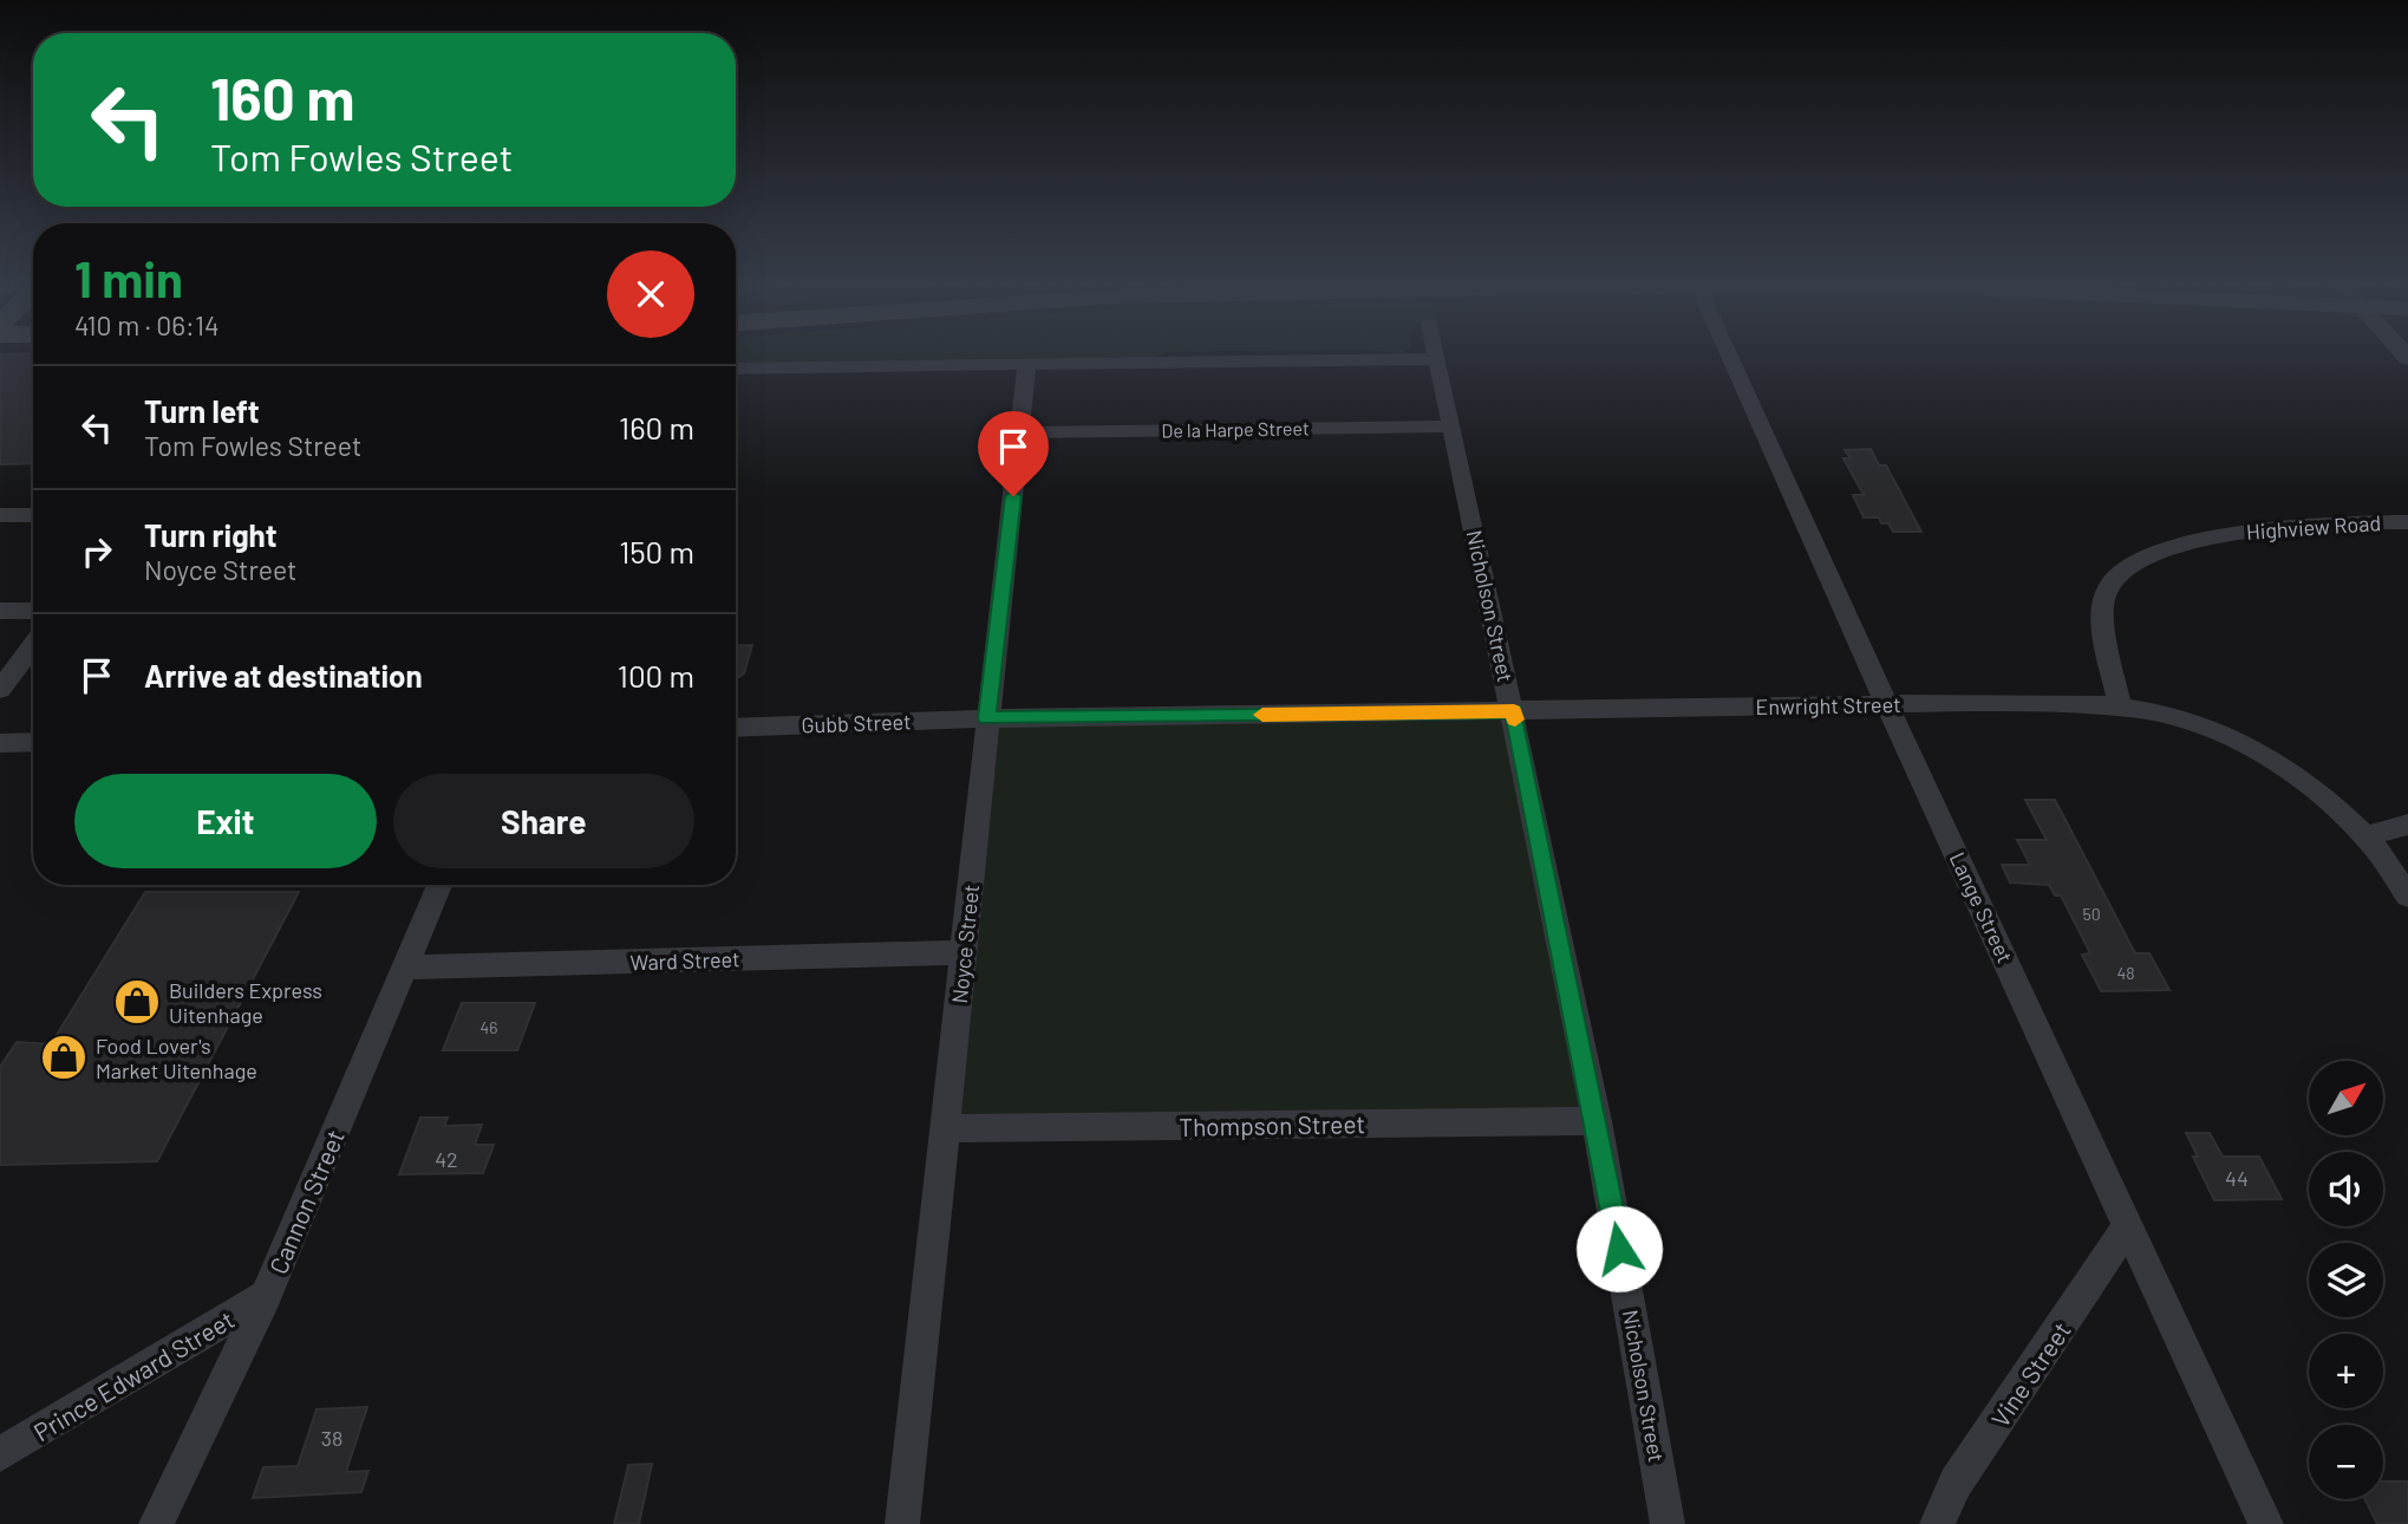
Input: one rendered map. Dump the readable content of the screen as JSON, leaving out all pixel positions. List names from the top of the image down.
{
  "streets": {
    "street": [
      "De la Harpe Street",
      "Highview Road",
      "Nicholson Street",
      "Enwright Street",
      "Gubb Street",
      "Lange Street",
      "Noyce Street",
      "Ward Street",
      "Thompson Street",
      "Cannon Street",
      "Vine Street",
      "Prince Edward Street"
    ]
  },
  "crossings": [
    ["De la Harpe Street", "Nicholson Street"],
    ["De la Harpe Street", "Noyce Street"],
    ["Highview Road", "Enwright Street"],
    ["Nicholson Street", "Enwright Street"],
    ["Nicholson Street", "Thompson Street"],
    ["Enwright Street", "Gubb Street"],
    ["Enwright Street", "Lange Street"],
    ["Enwright Street", "Noyce Street"],
    ["Gubb Street", "Noyce Street"],
    ["Lange Street", "Vine Street"],
    ["Noyce Street", "Ward Street"],
    ["Noyce Street", "Thompson Street"],
    ["Ward Street", "Cannon Street"],
    ["Cannon Street", "Prince Edward Street"]
  ],
  "places": {
    "shop": ["Builders Express Uitenhage", "Food Lover's Market Uitenhage"]
  },
  "house_numbers": [
    "50",
    "48",
    "46",
    "42",
    "44",
    "38"
  ],
  "north": "top right",
  "page": {
    "turn": ["160 m", "Tom Fowles Street"],
    "heading": ["1 min", "410 m · 06:14"],
    "list": [
      {
        "name": "Turn left",
        "note": "Tom Fowles Street",
        "value": "160 m"
      },
      {
        "name": "Turn right",
        "note": "Noyce Street",
        "value": "150 m"
      },
      {
        "name": "Arrive at destination",
        "value": "100 m"
      }
    ],
    "buttons": ["Exit", "Share"],
    "map_buttons": ["+", "−"]
  }
}
